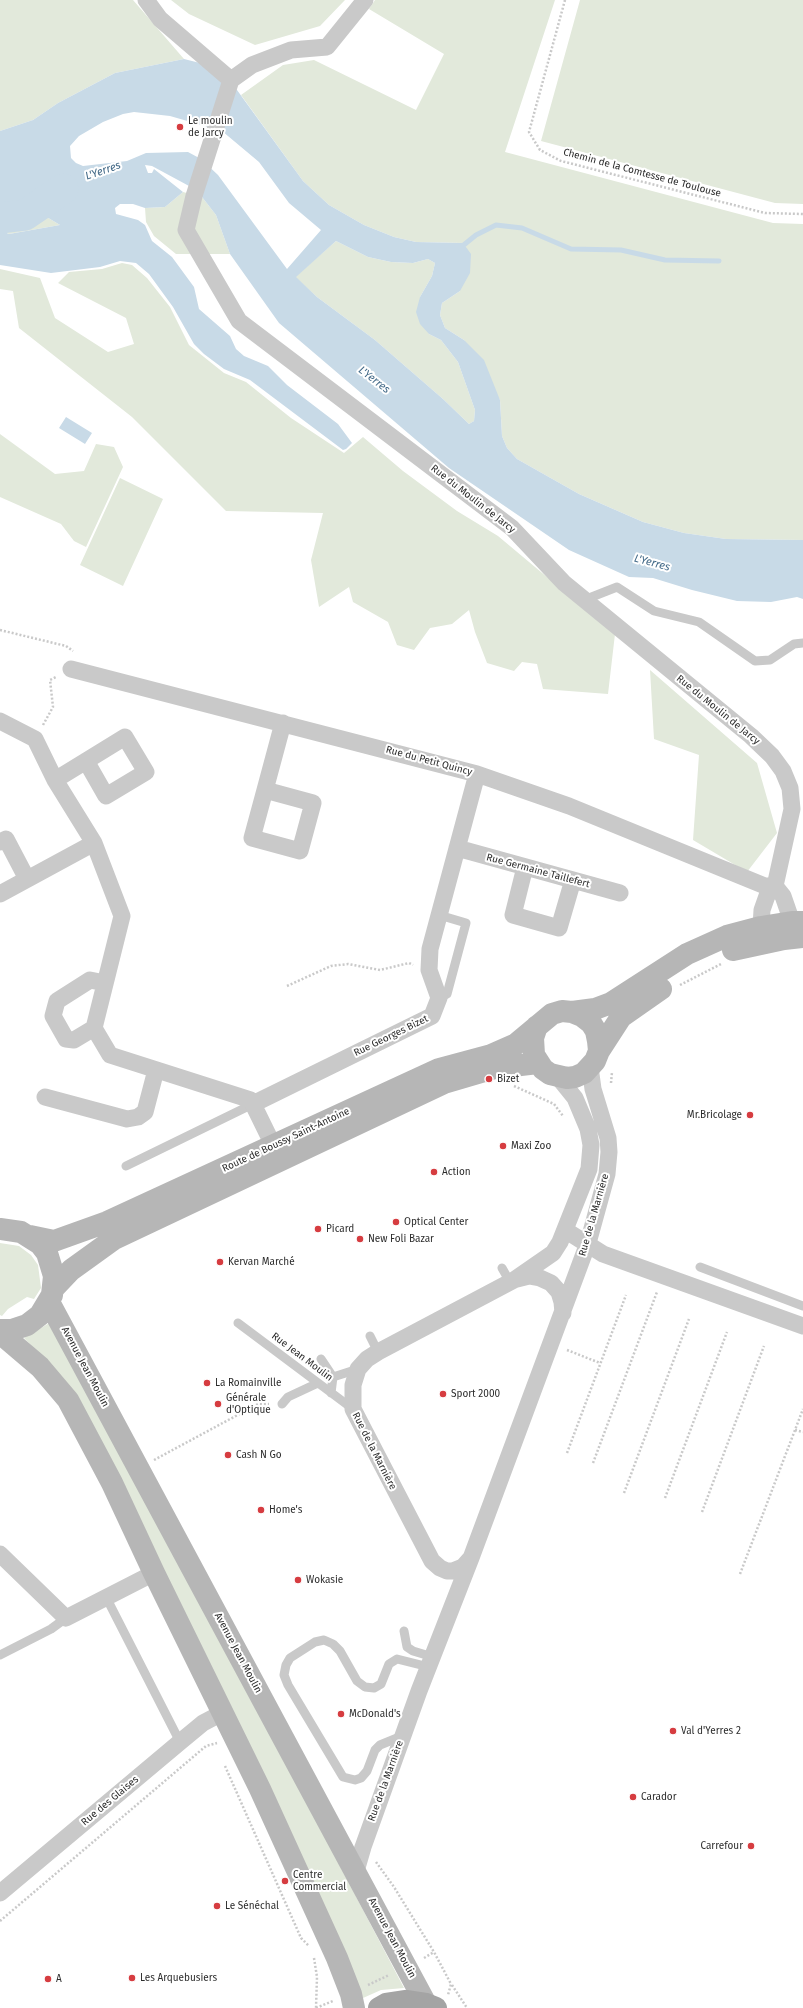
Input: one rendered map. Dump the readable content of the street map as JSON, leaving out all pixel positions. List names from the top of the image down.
{
  "streets": {
    "main road": ["Route de Boussy Saint-Antoine", "Avenue Jean Moulin"],
    "street": [
      "Rue du Moulin de Jarcy",
      "Rue du Petit Quincy",
      "Rue Germaine Taillefert",
      "Rue Georges Bizet",
      "Rue de la Marnière",
      "Rue des Glaises"
    ],
    "lane": ["Rue Jean Moulin"],
    "path": ["Chemin de la Comtesse de Toulouse"]
  },
  "crossings": [
    ["Rue du Moulin de Jarcy", "Rue du Petit Quincy"],
    ["Route de Boussy Saint-Antoine", "Rue de la Marnière"],
    ["Route de Boussy Saint-Antoine", "Avenue Jean Moulin"],
    ["Rue de la Marnière", "Rue Jean Moulin"],
    ["Rue de la Marnière", "Avenue Jean Moulin"]
  ],
  "water": ["L'Yerres"],
  "places": [
    "Le moulin de Jarcy",
    "Bizet",
    "Mr.Bricolage",
    "Maxi Zoo",
    "Action",
    "Optical Center",
    "Picard",
    "New Foli Bazar",
    "Kervan Marché",
    "La Romainville",
    "Sport 2000",
    "Générale d'Optique",
    "Cash N Go",
    "Home's",
    "Wokasie",
    "McDonald's",
    "Val d'Yerres 2",
    "Carador",
    "Carrefour",
    "Centre Commercial",
    "Le Sénéchal",
    "Les Arquebusiers",
    "A"
  ]
}
